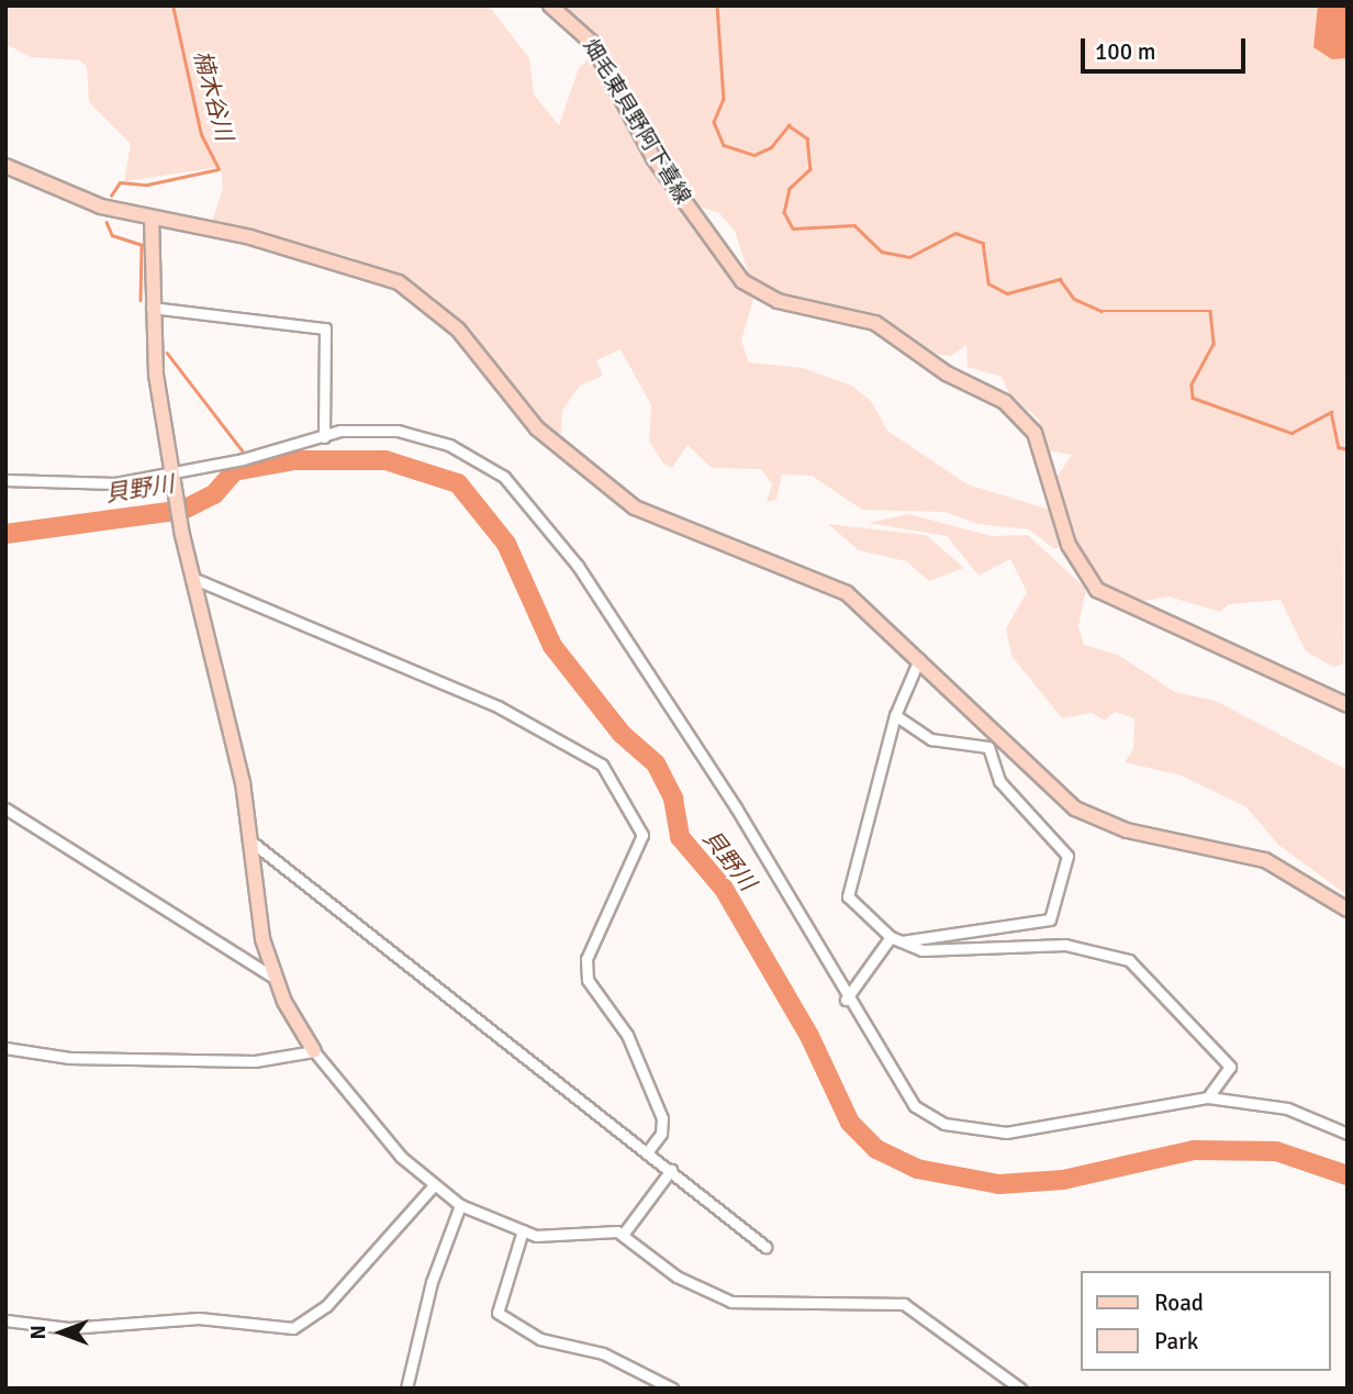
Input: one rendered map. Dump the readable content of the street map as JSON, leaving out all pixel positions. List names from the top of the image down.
{
  "streets": {
    "street": ["畑毛東貝野阿下喜線"]
  },
  "water": ["楠木谷川", "貝野川"],
  "legend": ["Road", "Park"],
  "scale_bar": "100 m",
  "north": "left"
}
